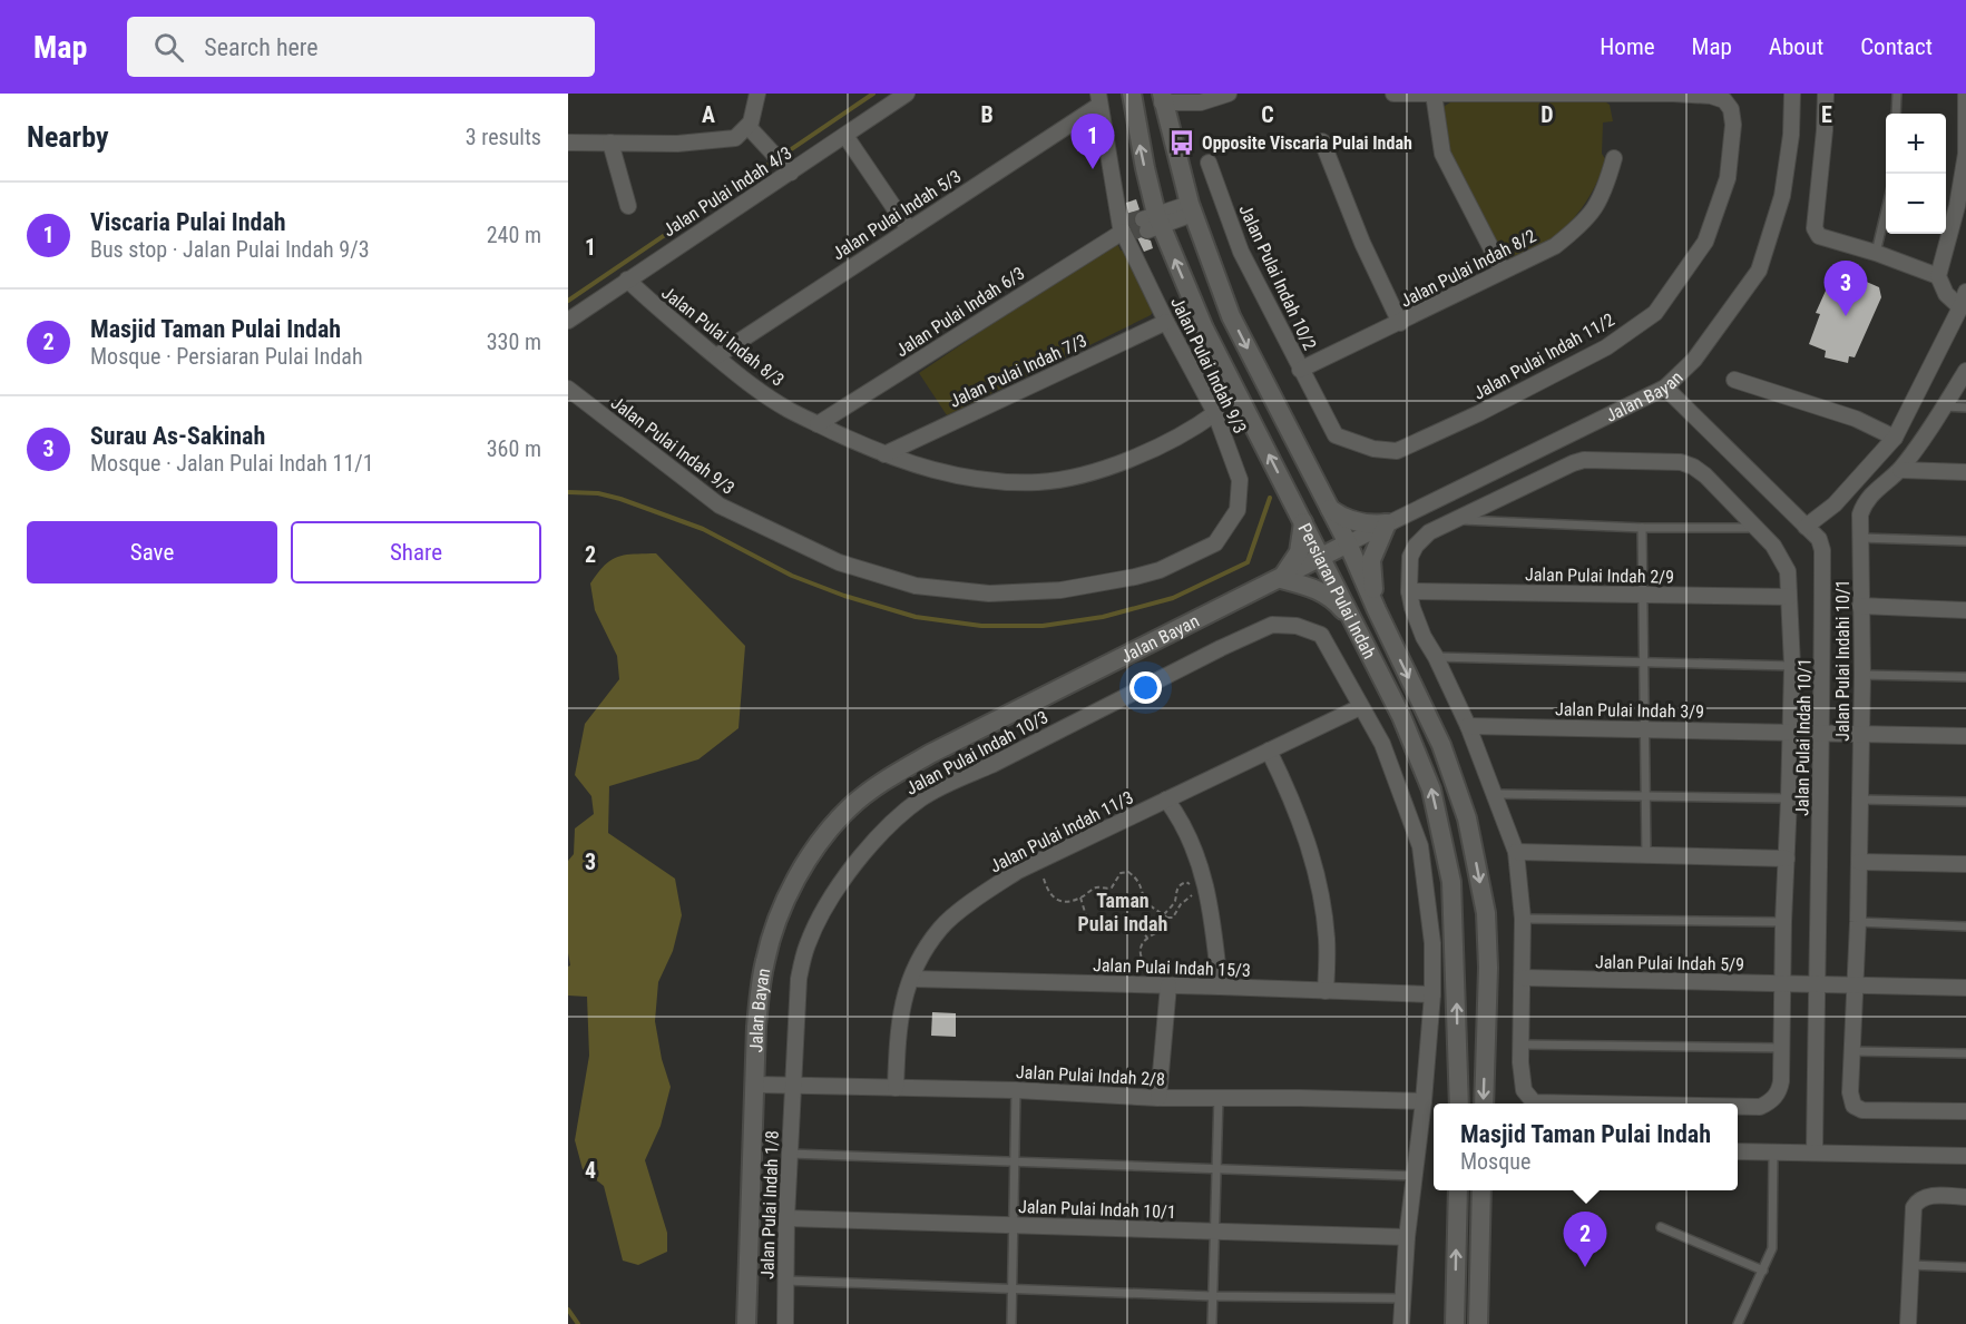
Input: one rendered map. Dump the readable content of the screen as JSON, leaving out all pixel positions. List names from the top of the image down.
{
  "streets": {
    "main road": ["Jalan Bayan", "Persiaran Pulai Indah"],
    "street": [
      "Jalan Pulai Indah 4/3",
      "Jalan Pulai Indah 5/3",
      "Jalan Pulai Indah 8/2",
      "Jalan Pulai Indah 10/2",
      "Jalan Pulai Indah 6/3",
      "Jalan Pulai Indah 8/3",
      "Jalan Pulai Indah 11/2",
      "Jalan Pulai Indah 9/3",
      "Jalan Pulai Indah 7/3",
      "Jalan Pulai Indah 2/9",
      "Jalan Pulai Indahi 10/1",
      "Jalan Pulai Indah 3/9",
      "Jalan Pulai Indah 10/1",
      "Jalan Pulai Indah 10/3",
      "Jalan Pulai Indah 11/3",
      "Jalan Pulai Indah 5/9",
      "Jalan Pulai Indah 15/3",
      "Jalan Pulai Indah 2/8",
      "Jalan Pulai Indah 1/8"
    ]
  },
  "crossings": [
    ["Jalan Pulai Indah 4/3", "Jalan Pulai Indah 8/3"],
    ["Jalan Pulai Indah 5/3", "Jalan Pulai Indah 8/3"],
    ["Jalan Pulai Indah 5/3", "Jalan Pulai Indah 9/3"],
    ["Jalan Pulai Indah 8/2", "Jalan Pulai Indah 10/2"],
    ["Jalan Pulai Indah 8/2", "Jalan Pulai Indah 11/2"],
    ["Jalan Pulai Indah 10/2", "Jalan Pulai Indah 11/2"],
    ["Jalan Pulai Indah 6/3", "Jalan Pulai Indah 8/3"],
    ["Jalan Pulai Indah 6/3", "Jalan Pulai Indah 9/3"],
    ["Jalan Pulai Indah 6/3", "Persiaran Pulai Indah"],
    ["Jalan Pulai Indah 8/3", "Jalan Pulai Indah 9/3"],
    ["Jalan Pulai Indah 8/3", "Jalan Pulai Indah 7/3"],
    ["Jalan Pulai Indah 9/3", "Jalan Pulai Indah 7/3"],
    ["Jalan Pulai Indah 9/3", "Persiaran Pulai Indah"],
    ["Jalan Bayan", "Persiaran Pulai Indah"],
    ["Jalan Bayan", "Jalan Pulai Indah 10/1"],
    ["Jalan Bayan", "Jalan Pulai Indah 2/8"],
    ["Jalan Pulai Indah 2/9", "Jalan Pulai Indah 10/1"],
    ["Jalan Pulai Indahi 10/1", "Jalan Pulai Indah 3/9"],
    ["Jalan Pulai Indahi 10/1", "Jalan Pulai Indah 5/9"],
    ["Jalan Pulai Indah 3/9", "Jalan Pulai Indah 10/1"],
    ["Jalan Pulai Indah 10/1", "Jalan Pulai Indah 5/9"],
    ["Jalan Pulai Indah 10/1", "Jalan Pulai Indah 1/8"],
    ["Jalan Pulai Indah 10/3", "Jalan Pulai Indah 11/3"],
    ["Jalan Pulai Indah 10/3", "Jalan Pulai Indah 2/8"],
    ["Jalan Pulai Indah 10/3", "Jalan Pulai Indah 1/8"],
    ["Jalan Pulai Indah 11/3", "Jalan Pulai Indah 15/3"],
    ["Jalan Pulai Indah 11/3", "Jalan Pulai Indah 2/8"],
    ["Jalan Pulai Indah 2/8", "Jalan Pulai Indah 1/8"]
  ],
  "districts": ["Taman Pulai Indah"],
  "places": {
    "bus stop": ["Opposite Viscaria Pulai Indah"]
  },
  "page": {
    "header": "Map",
    "search": "Search here",
    "nav": [
      "Home",
      "Map",
      "About",
      "Contact"
    ],
    "heading": ["Nearby", "3 results"],
    "map_buttons": ["+", "−"],
    "pins": ["1", "3", "2"],
    "list": [
      {
        "mark": "1",
        "name": "Viscaria Pulai Indah",
        "note": "Bus stop · Jalan Pulai Indah 9/3",
        "value": "240 m"
      },
      {
        "mark": "2",
        "name": "Masjid Taman Pulai Indah",
        "note": "Mosque · Persiaran Pulai Indah",
        "value": "330 m"
      },
      {
        "mark": "3",
        "name": "Surau As-Sakinah",
        "note": "Mosque · Jalan Pulai Indah 11/1",
        "value": "360 m"
      }
    ],
    "buttons": ["Save", "Share"],
    "popup": ["Masjid Taman Pulai Indah", "Mosque"]
  },
  "grid": {
    "columns": [
      "A",
      "B",
      "C",
      "D",
      "E"
    ],
    "rows": [
      "1",
      "2",
      "3",
      "4"
    ]
  }
}
